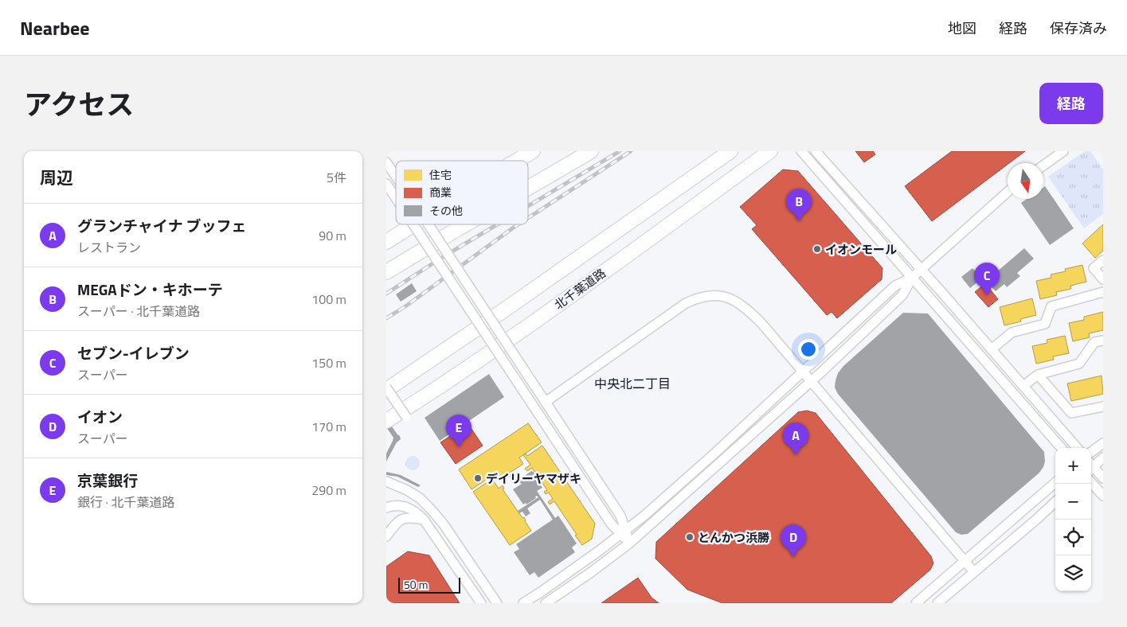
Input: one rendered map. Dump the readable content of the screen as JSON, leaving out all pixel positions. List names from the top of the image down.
{
  "streets": {
    "highway": ["北千葉道路"]
  },
  "districts": ["中央北二丁目"],
  "places": ["イオンモール", "デイリーヤマザキ", "とんかつ浜勝"],
  "legend": ["住宅", "商業", "その他"],
  "scale_bar": "50 m",
  "north": "bottom",
  "page": {
    "header": "Nearbee",
    "nav": ["地図", "経路", "保存済み"],
    "title": "アクセス",
    "buttons": "経路",
    "heading": ["周辺", "5件"],
    "pins": [
      "B",
      "C",
      "E",
      "A",
      "D"
    ],
    "list": [
      {
        "mark": "A",
        "name": "グランチャイナ ブッフェ",
        "note": "レストラン",
        "value": "90 m"
      },
      {
        "mark": "B",
        "name": "MEGAドン・キホーテ",
        "note": "スーパー · 北千葉道路",
        "value": "100 m"
      },
      {
        "mark": "C",
        "name": "セブン-イレブン",
        "note": "スーパー",
        "value": "150 m"
      },
      {
        "mark": "D",
        "name": "イオン",
        "note": "スーパー",
        "value": "170 m"
      },
      {
        "mark": "E",
        "name": "京葉銀行",
        "note": "銀行 · 北千葉道路",
        "value": "290 m"
      }
    ],
    "map_buttons": ["+", "−"],
    "scale": "50 m"
  }
}
